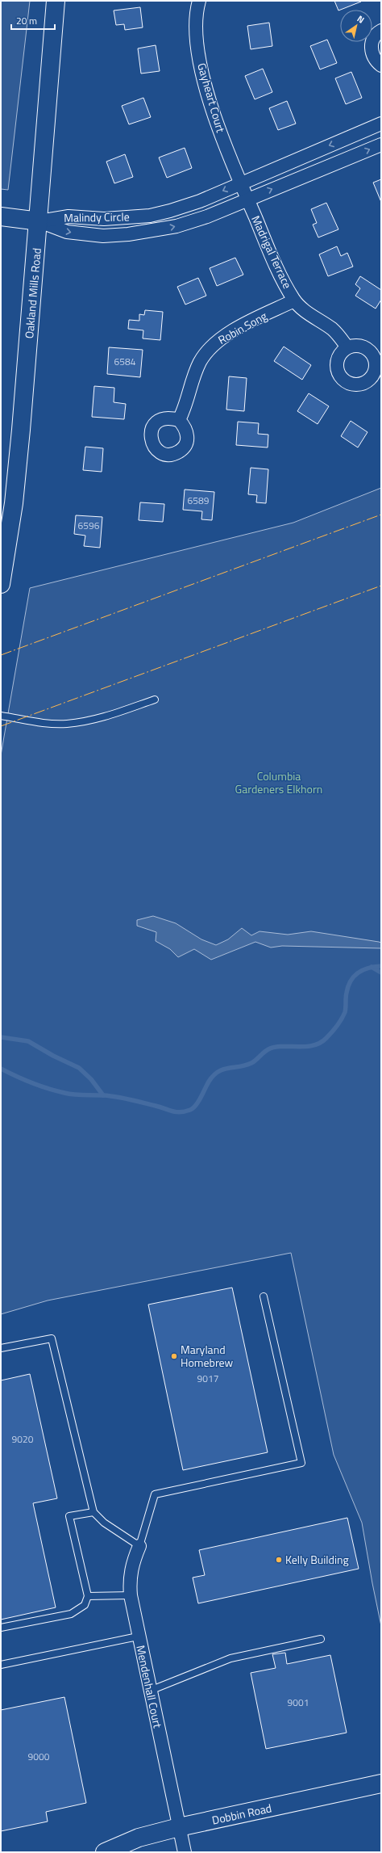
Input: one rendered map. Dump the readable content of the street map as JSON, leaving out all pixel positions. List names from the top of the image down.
{
  "streets": {
    "street": [
      "Gayheart Court",
      "Malindy Circle",
      "Madrigal Terrace",
      "Oakland Mills Road",
      "Robin Song",
      "Mendenhall Court",
      "Dobbin Road"
    ]
  },
  "crossings": [
    ["Gayheart Court", "Malindy Circle"],
    ["Gayheart Court", "Madrigal Terrace"],
    ["Malindy Circle", "Madrigal Terrace"],
    ["Malindy Circle", "Oakland Mills Road"],
    ["Madrigal Terrace", "Robin Song"],
    ["Mendenhall Court", "Dobbin Road"]
  ],
  "parks": ["Columbia Gardeners Elkhorn"],
  "places": ["Maryland Homebrew", "Kelly Building"],
  "house_numbers": [
    "6584",
    "6589",
    "6596",
    "9017",
    "9020",
    "9001",
    "9000"
  ],
  "scale_bar": "20 m",
  "north": "top right"
}
